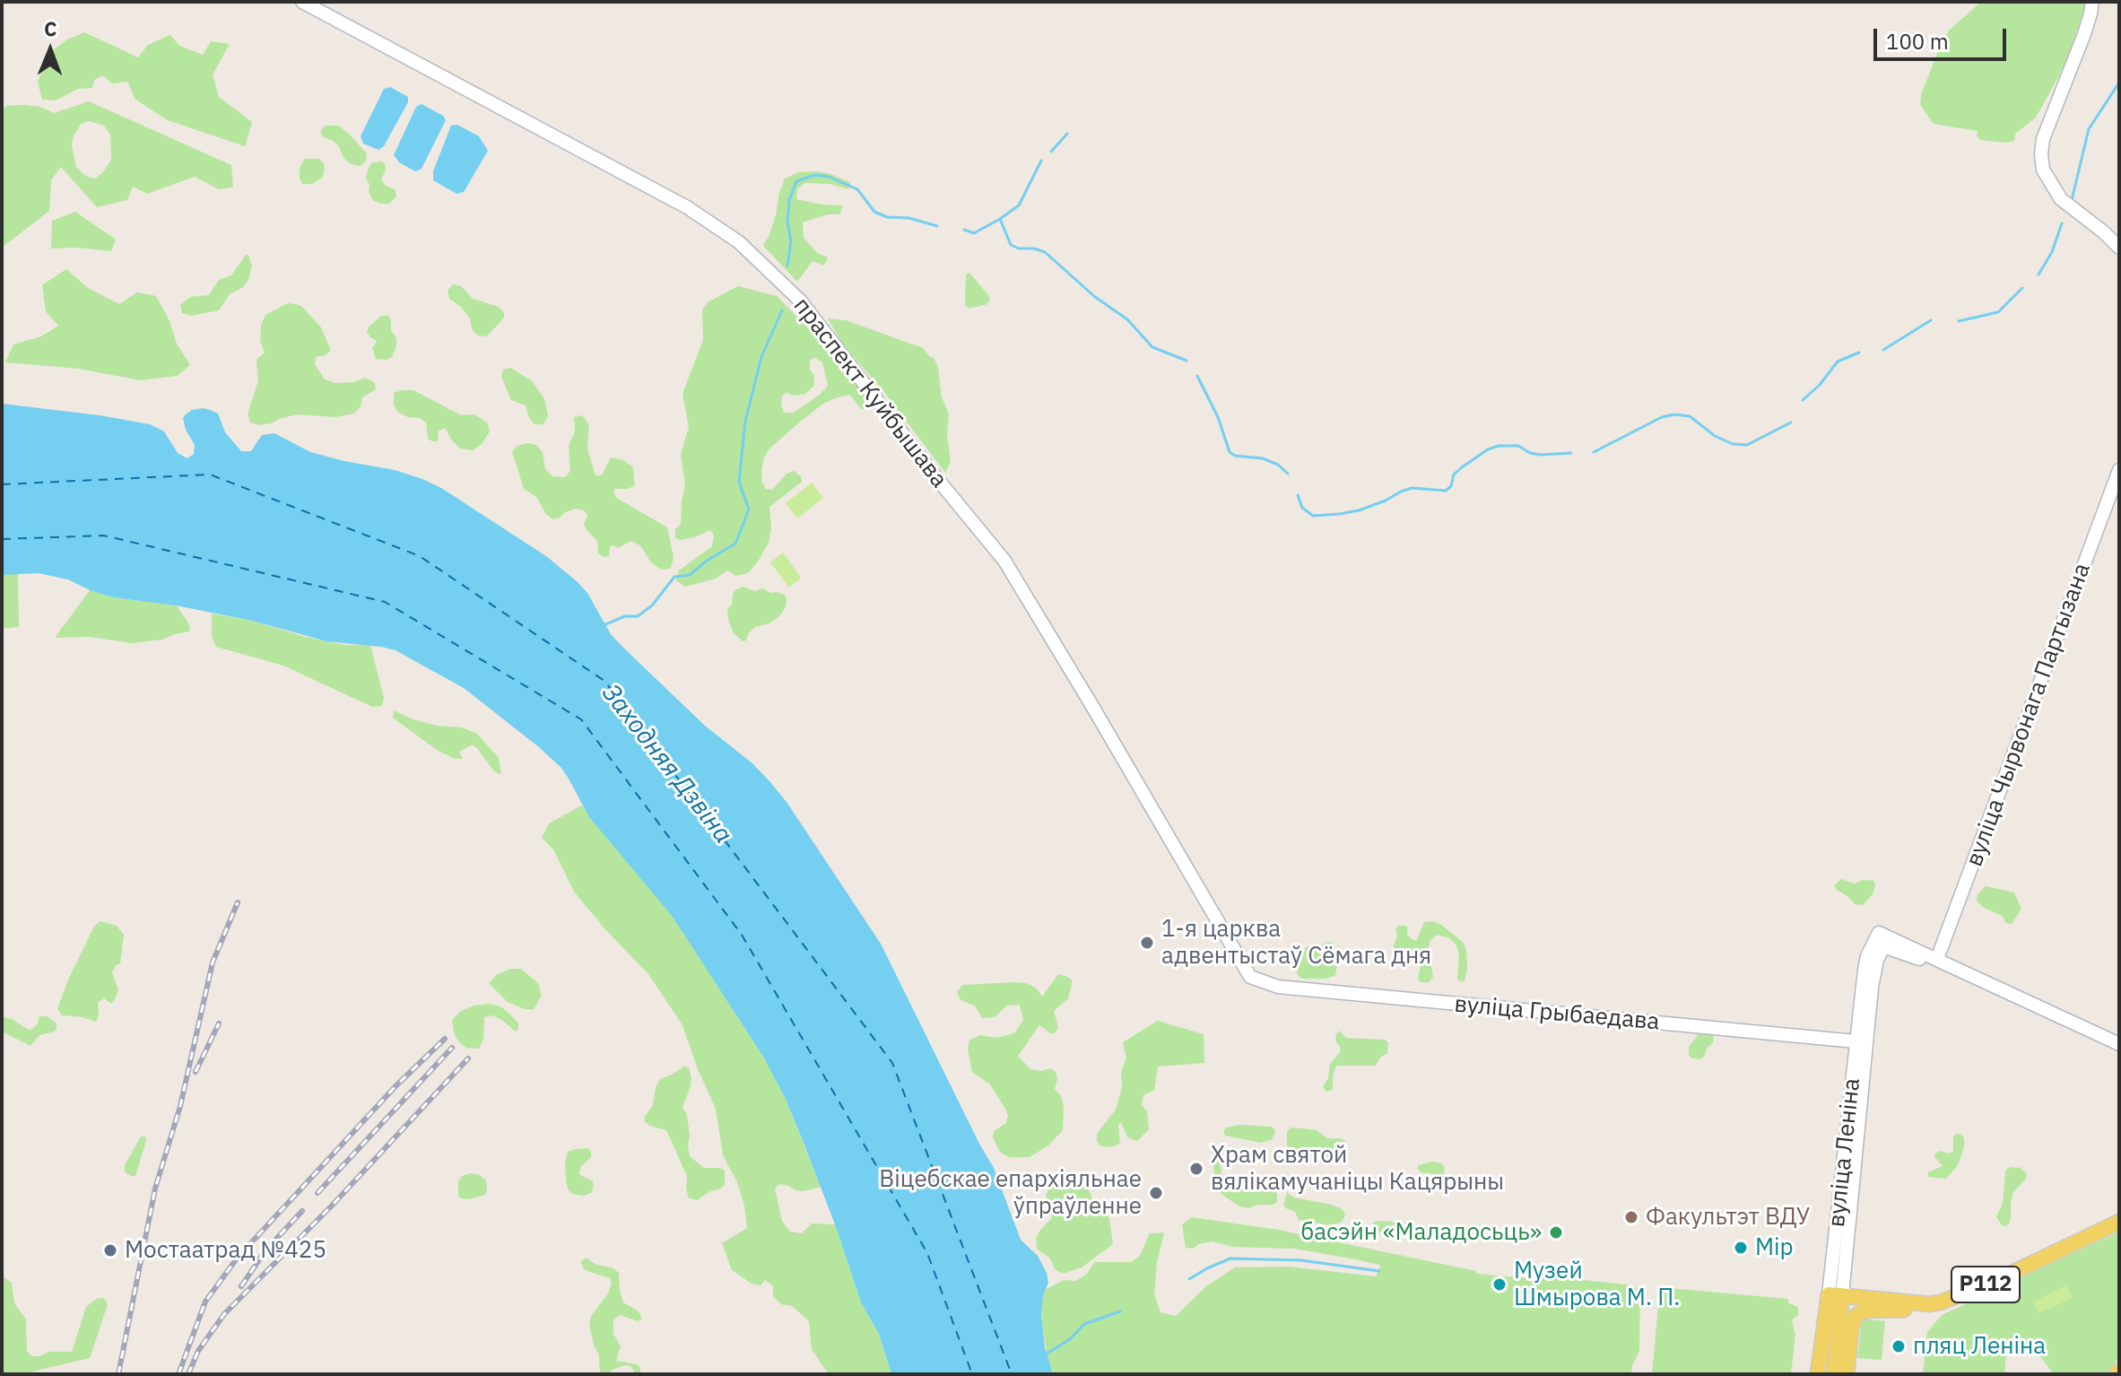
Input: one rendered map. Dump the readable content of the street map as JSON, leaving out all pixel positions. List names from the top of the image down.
{
  "streets": {
    "main road": ["вуліца Леніна", "Р112"],
    "street": ["праспект Куйбышава", "вуліца Чырвонага Партызана", "вуліца Грыбаедава"]
  },
  "crossings": [
    ["праспект Куйбышава", "вуліца Грыбаедава"],
    ["вуліца Грыбаедава", "вуліца Леніна"],
    ["вуліца Леніна", "Р112"]
  ],
  "water": ["Заходняя Дзвіна"],
  "places": [
    "1-я царква адвентыстаў Сёмага дня",
    "Храм святой вялікамучаніцы Кацярыны",
    "Віцебскае епархіяльнае ўпраўленне",
    "Факультэт ВДУ",
    "басэйн «Маладосьць»",
    "Мір",
    "Мостаатрад №425",
    "Музей Шмырова М. П.",
    "пляц Леніна"
  ],
  "scale_bar": "100 m",
  "north": "top"
}
